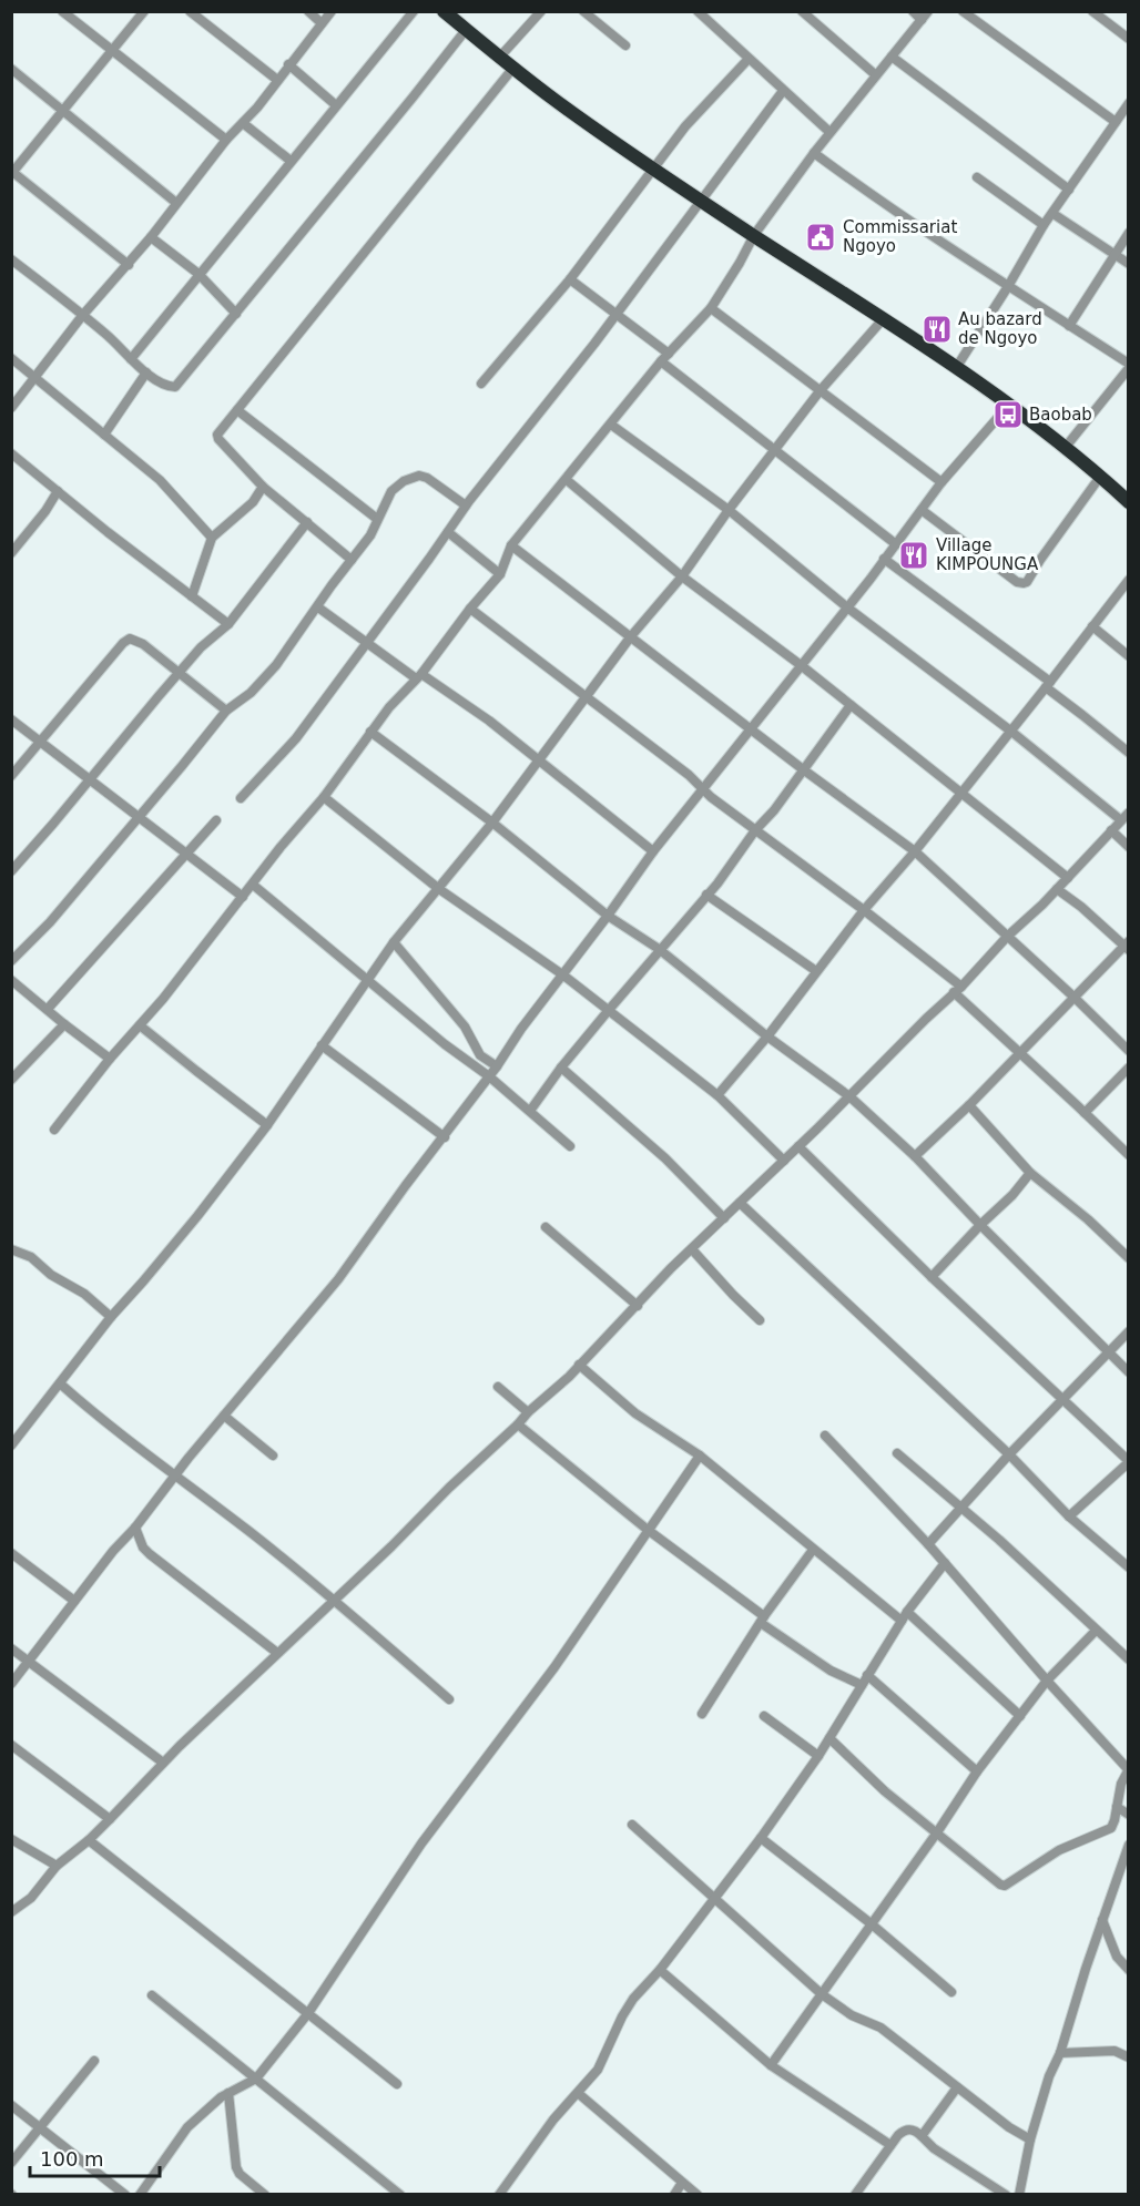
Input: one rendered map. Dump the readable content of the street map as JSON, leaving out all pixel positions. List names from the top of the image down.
{
  "places": {
    "public building": ["Commissariat Ngoyo"],
    "restaurant": ["Au bazard de Ngoyo", "Village KIMPOUNGA"],
    "bus stop": ["Baobab"]
  },
  "scale_bar": "100 m"
}
